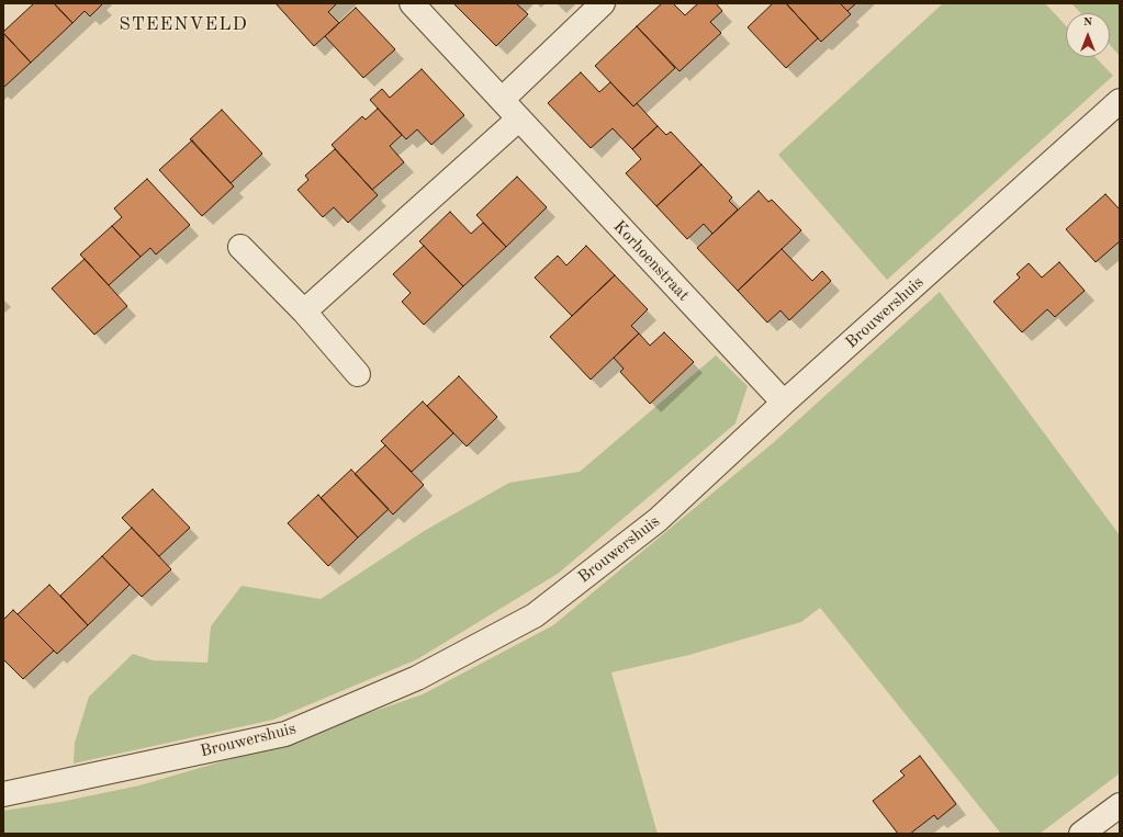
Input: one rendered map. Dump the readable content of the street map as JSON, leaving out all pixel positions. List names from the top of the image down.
{
  "streets": {
    "street": ["Korhoenstraat", "Brouwershuis"]
  },
  "crossings": [
    ["Korhoenstraat", "Brouwershuis"]
  ],
  "districts": ["STEENVELD"],
  "north": "top"
}
